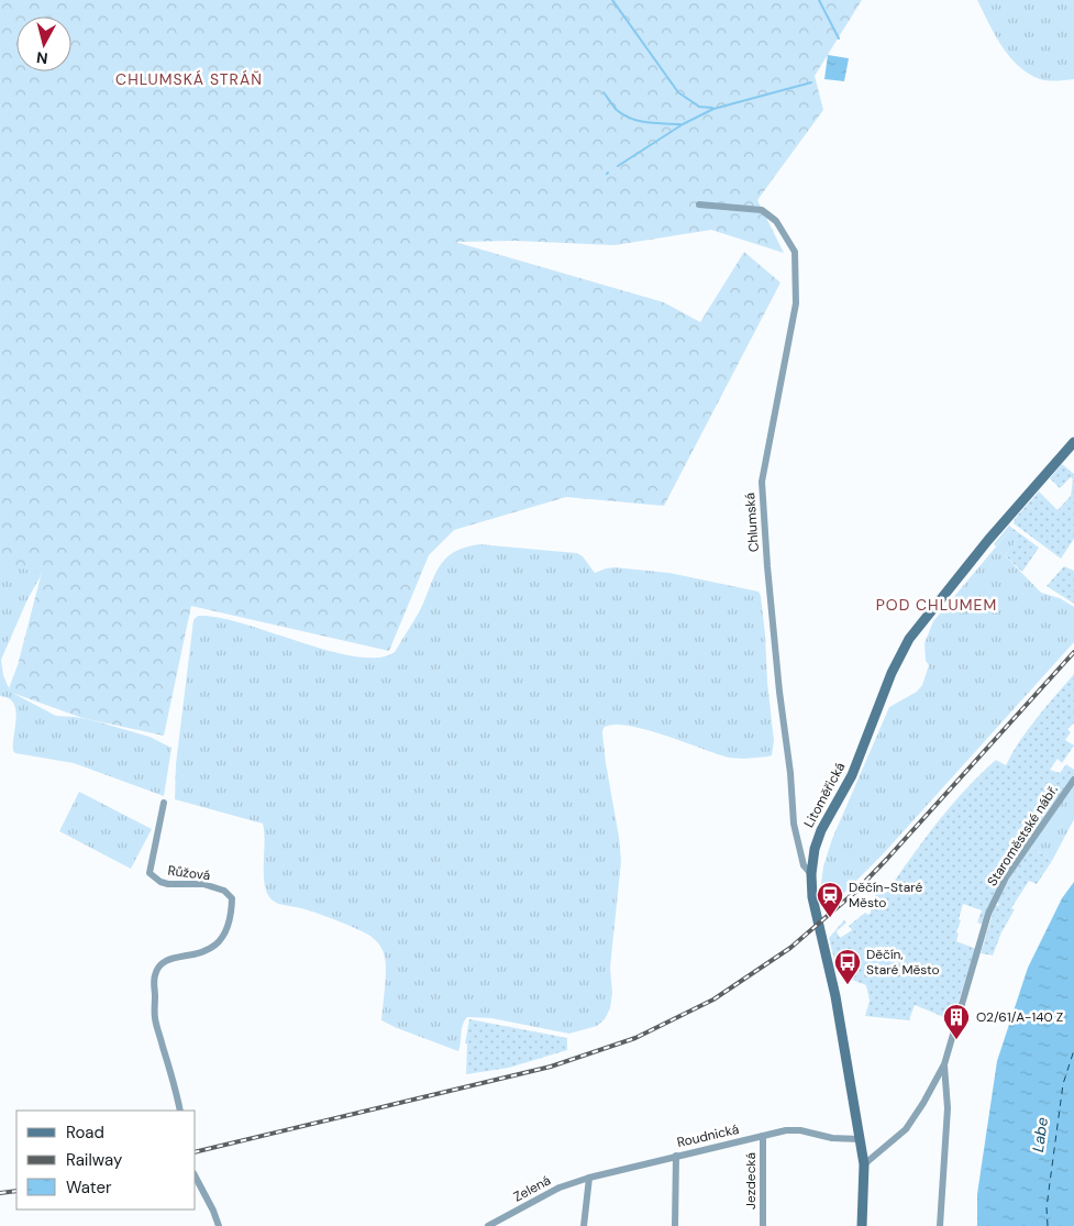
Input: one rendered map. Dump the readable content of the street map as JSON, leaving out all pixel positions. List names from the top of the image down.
{
  "streets": {
    "main road": ["Litoměřická"],
    "street": [
      "Chlumská",
      "Staroměstské nábř.",
      "Růžová",
      "Roudnická",
      "Jezdecká",
      "Zelená"
    ]
  },
  "crossings": [
    ["Chlumská", "Litoměřická"],
    ["Litoměřická", "Staroměstské nábř."],
    ["Litoměřická", "Roudnická"],
    ["Roudnická", "Jezdecká"],
    ["Roudnická", "Zelená"]
  ],
  "districts": ["CHLUMSKÁ STRÁŇ", "POD CHLUMEM"],
  "water": ["Labe"],
  "places": {
    "station": ["Děčín-Staré Město"],
    "bus stop": ["Děčín, Staré Město"],
    "building": ["O2/61/A-140 Z"]
  },
  "legend": ["Road", "Railway", "Water"],
  "north": "bottom"
}
